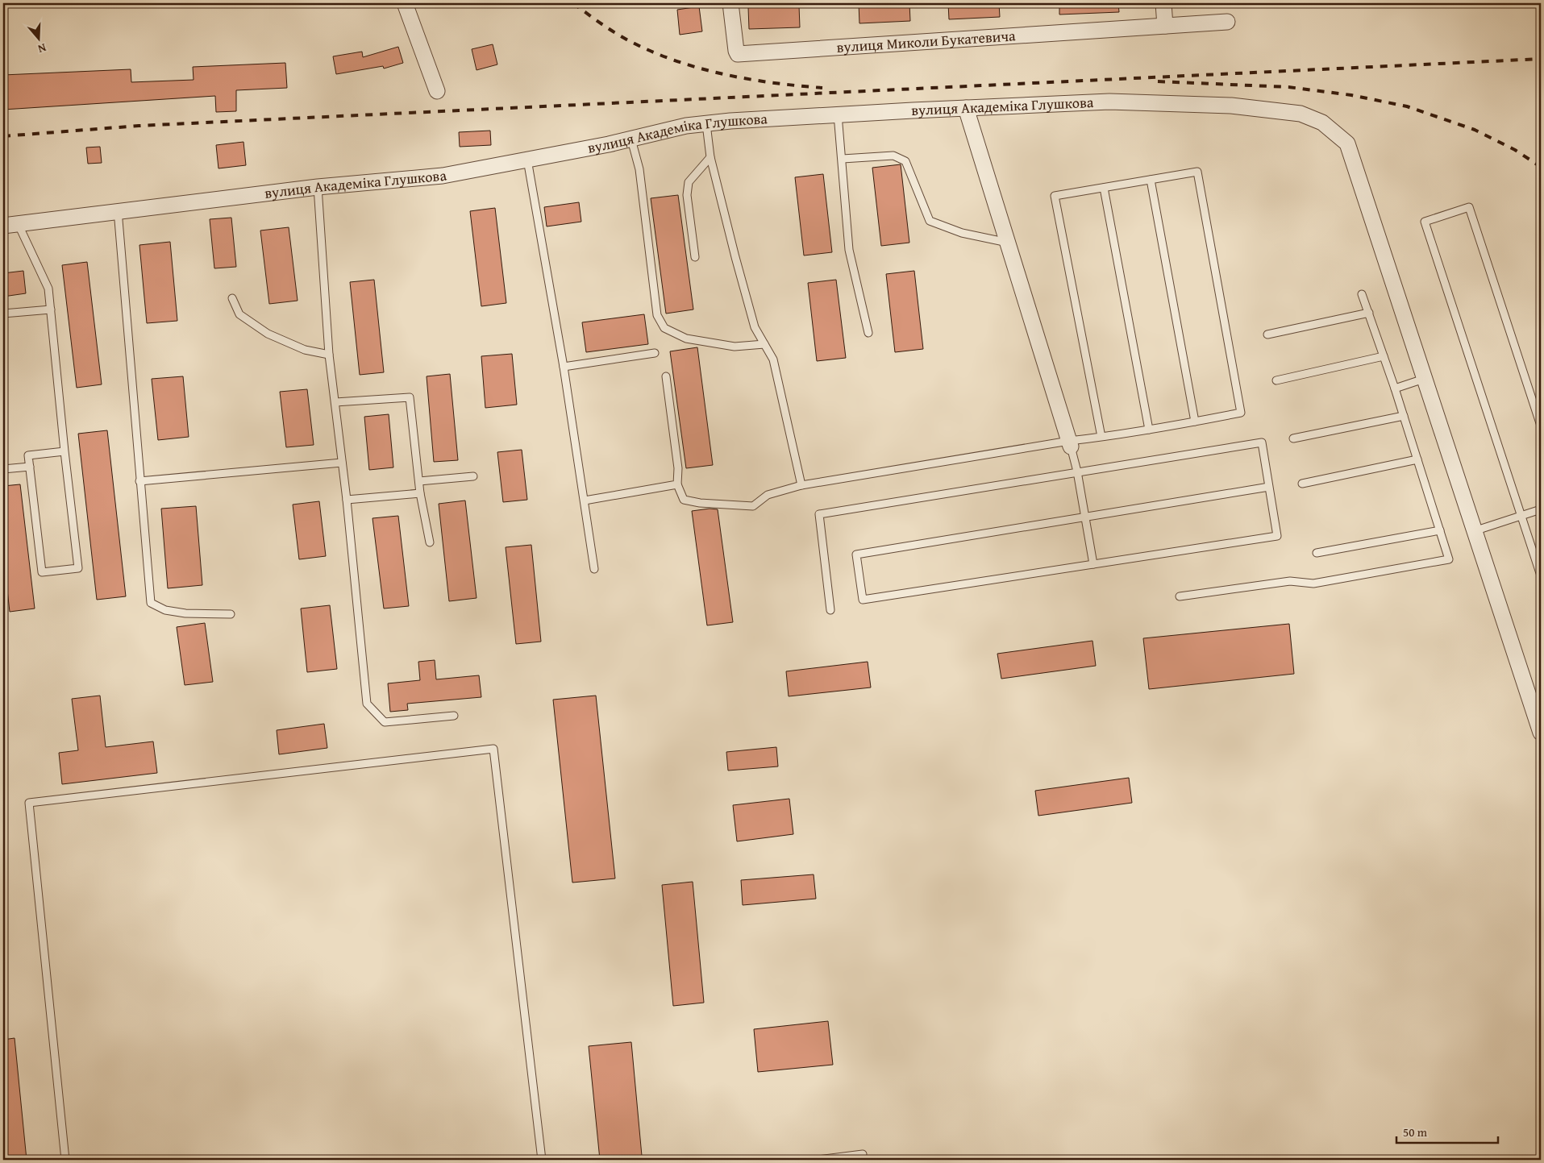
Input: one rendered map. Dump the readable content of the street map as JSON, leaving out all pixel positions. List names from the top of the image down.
{
  "streets": {
    "street": ["вулиця Миколи Букатевича", "вулиця Академіка Глушкова"]
  },
  "scale_bar": "50 m",
  "north": "bottom"
}
